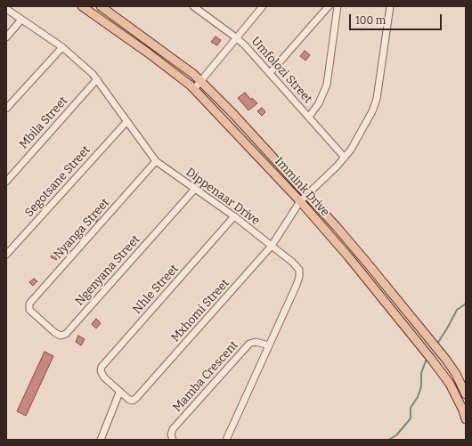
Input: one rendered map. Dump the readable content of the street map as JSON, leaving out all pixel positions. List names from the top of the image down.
{
  "streets": {
    "main road": ["Immink Drive"],
    "street": [
      "Umfolozi Street",
      "Mbila Street",
      "Segotsane Street",
      "Dippenaar Drive",
      "Nyanga Street",
      "Ngenyana Street",
      "Nhle Street",
      "Mxhomi Street",
      "Mamba Crescent"
    ]
  },
  "crossings": [
    ["Umfolozi Street", "Mxhomi Street"],
    ["Mbila Street", "Dippenaar Drive"],
    ["Segotsane Street", "Dippenaar Drive"],
    ["Immink Drive", "Mxhomi Street"],
    ["Dippenaar Drive", "Nyanga Street"],
    ["Dippenaar Drive", "Ngenyana Street"],
    ["Dippenaar Drive", "Nhle Street"],
    ["Dippenaar Drive", "Mxhomi Street"],
    ["Dippenaar Drive", "Mamba Crescent"],
    ["Nyanga Street", "Ngenyana Street"],
    ["Nhle Street", "Mxhomi Street"]
  ],
  "scale_bar": "100 m"
}
